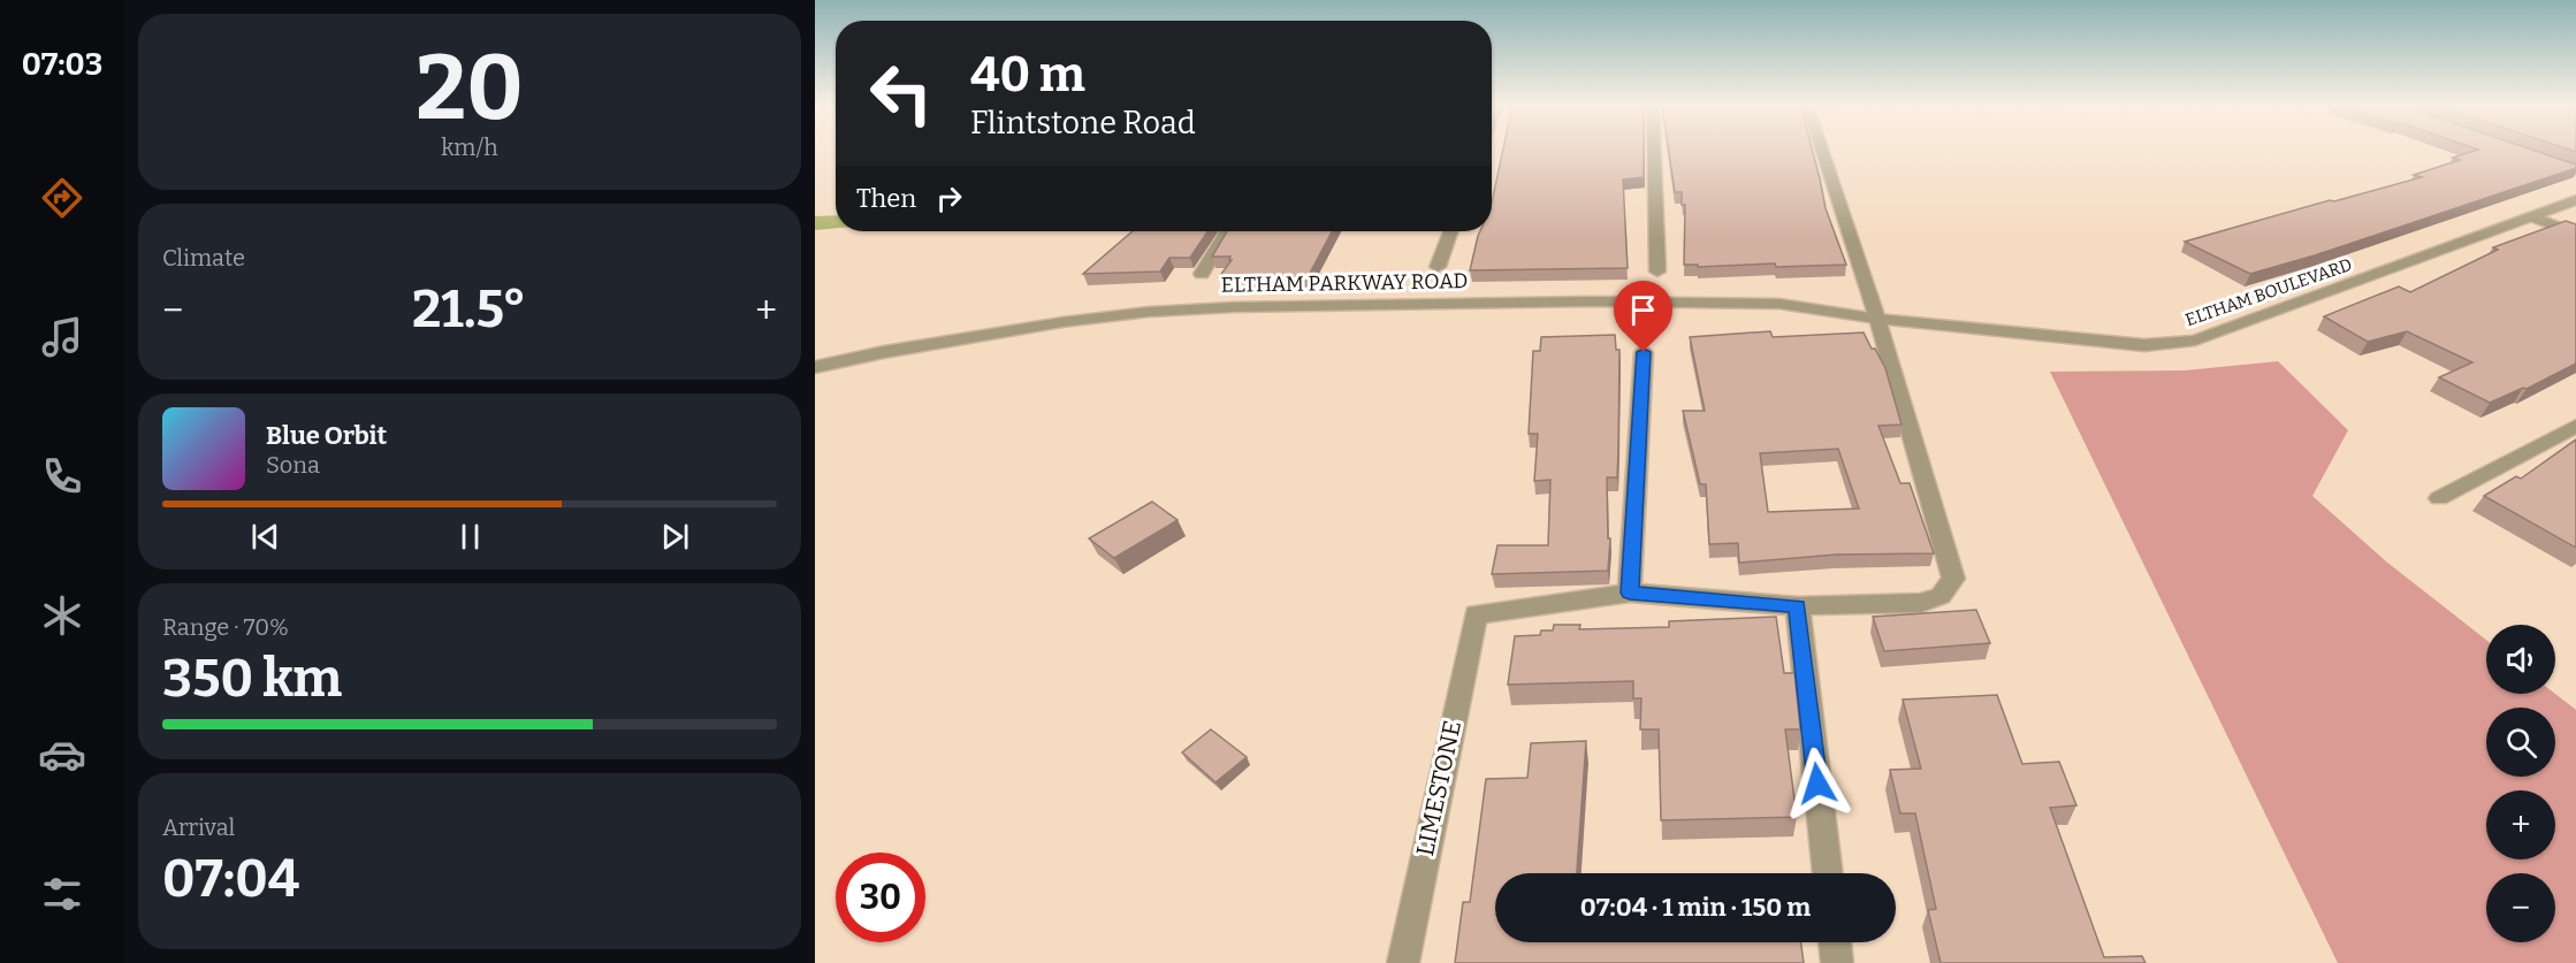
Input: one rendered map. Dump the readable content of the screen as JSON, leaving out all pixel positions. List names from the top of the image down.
{
  "streets": {
    "street": ["ELTHAM PARKWAY ROAD", "ELTHAM BOULEVARD", "LIMESTONE"]
  },
  "crossings": [
    ["ELTHAM PARKWAY ROAD", "ELTHAM BOULEVARD"]
  ],
  "page": {
    "tabs": "07:03",
    "tile": [
      ["20", "km/h"],
      "Climate",
      ["Range · 70%", "350 km"],
      ["Arrival", "07:04"]
    ],
    "turn": ["40 m", "Flintstone Road"],
    "then": "Then",
    "heat": ["−", "21.5°", "+"],
    "song": ["Blue Orbit", "Sona"],
    "map_buttons": ["+", "−"],
    "limit": "30",
    "trip": "07:04 · 1 min · 150 m"
  }
}
